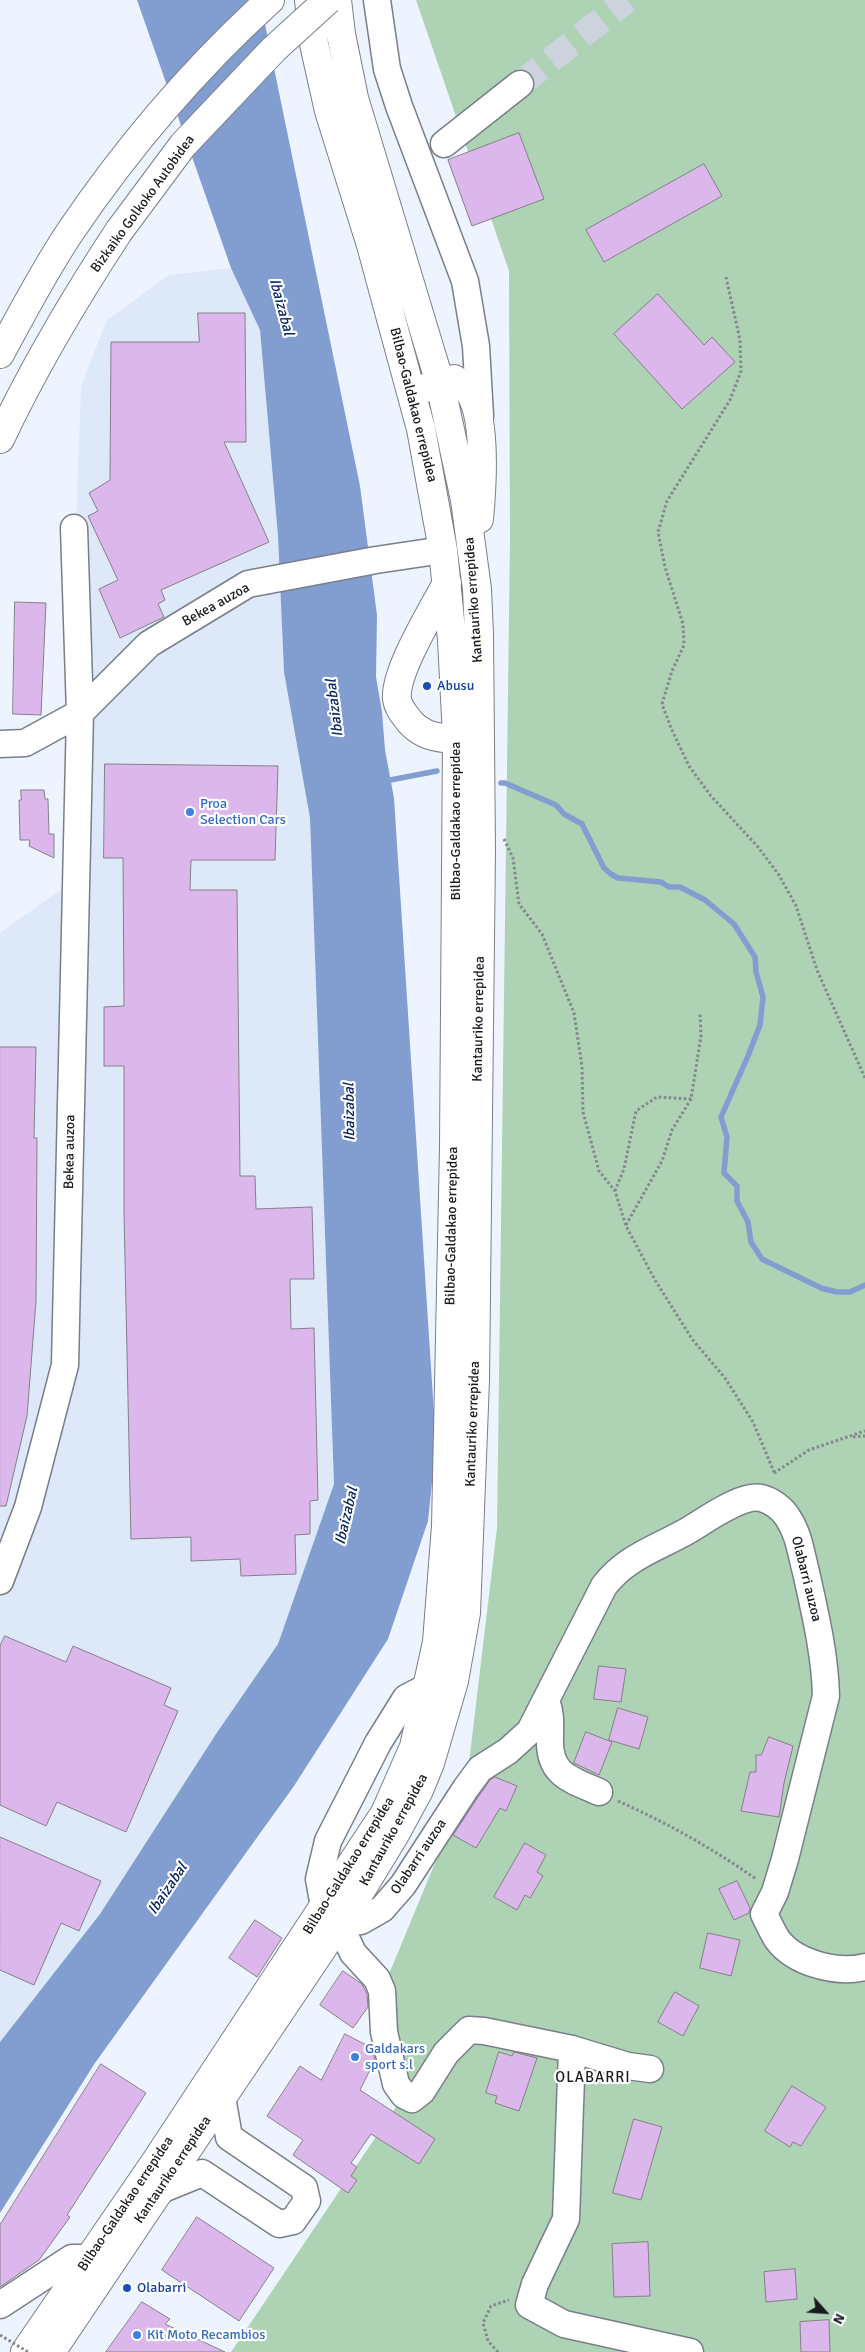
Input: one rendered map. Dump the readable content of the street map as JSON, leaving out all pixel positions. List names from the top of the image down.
{
  "streets": {
    "highway": ["Bizkaiko Golkoko Autobidea", "Bilbao-Galdakao errepidea", "Kantauriko errepidea"],
    "street": ["Bekea auzoa", "Olabarri auzoa"]
  },
  "crossings": [
    ["Bilbao-Galdakao errepidea", "Kantauriko errepidea"],
    ["Bilbao-Galdakao errepidea", "Bekea auzoa"],
    ["Bilbao-Galdakao errepidea", "Olabarri auzoa"],
    ["Kantauriko errepidea", "Olabarri auzoa"]
  ],
  "districts": ["OLABARRI"],
  "water": ["Ibaizabal"],
  "places": [
    "Abusu",
    "Proa Selection Cars",
    "Galdakars sport s.l",
    "Olabarri",
    "Kit Moto Recambios"
  ],
  "north": "bottom right"
}
